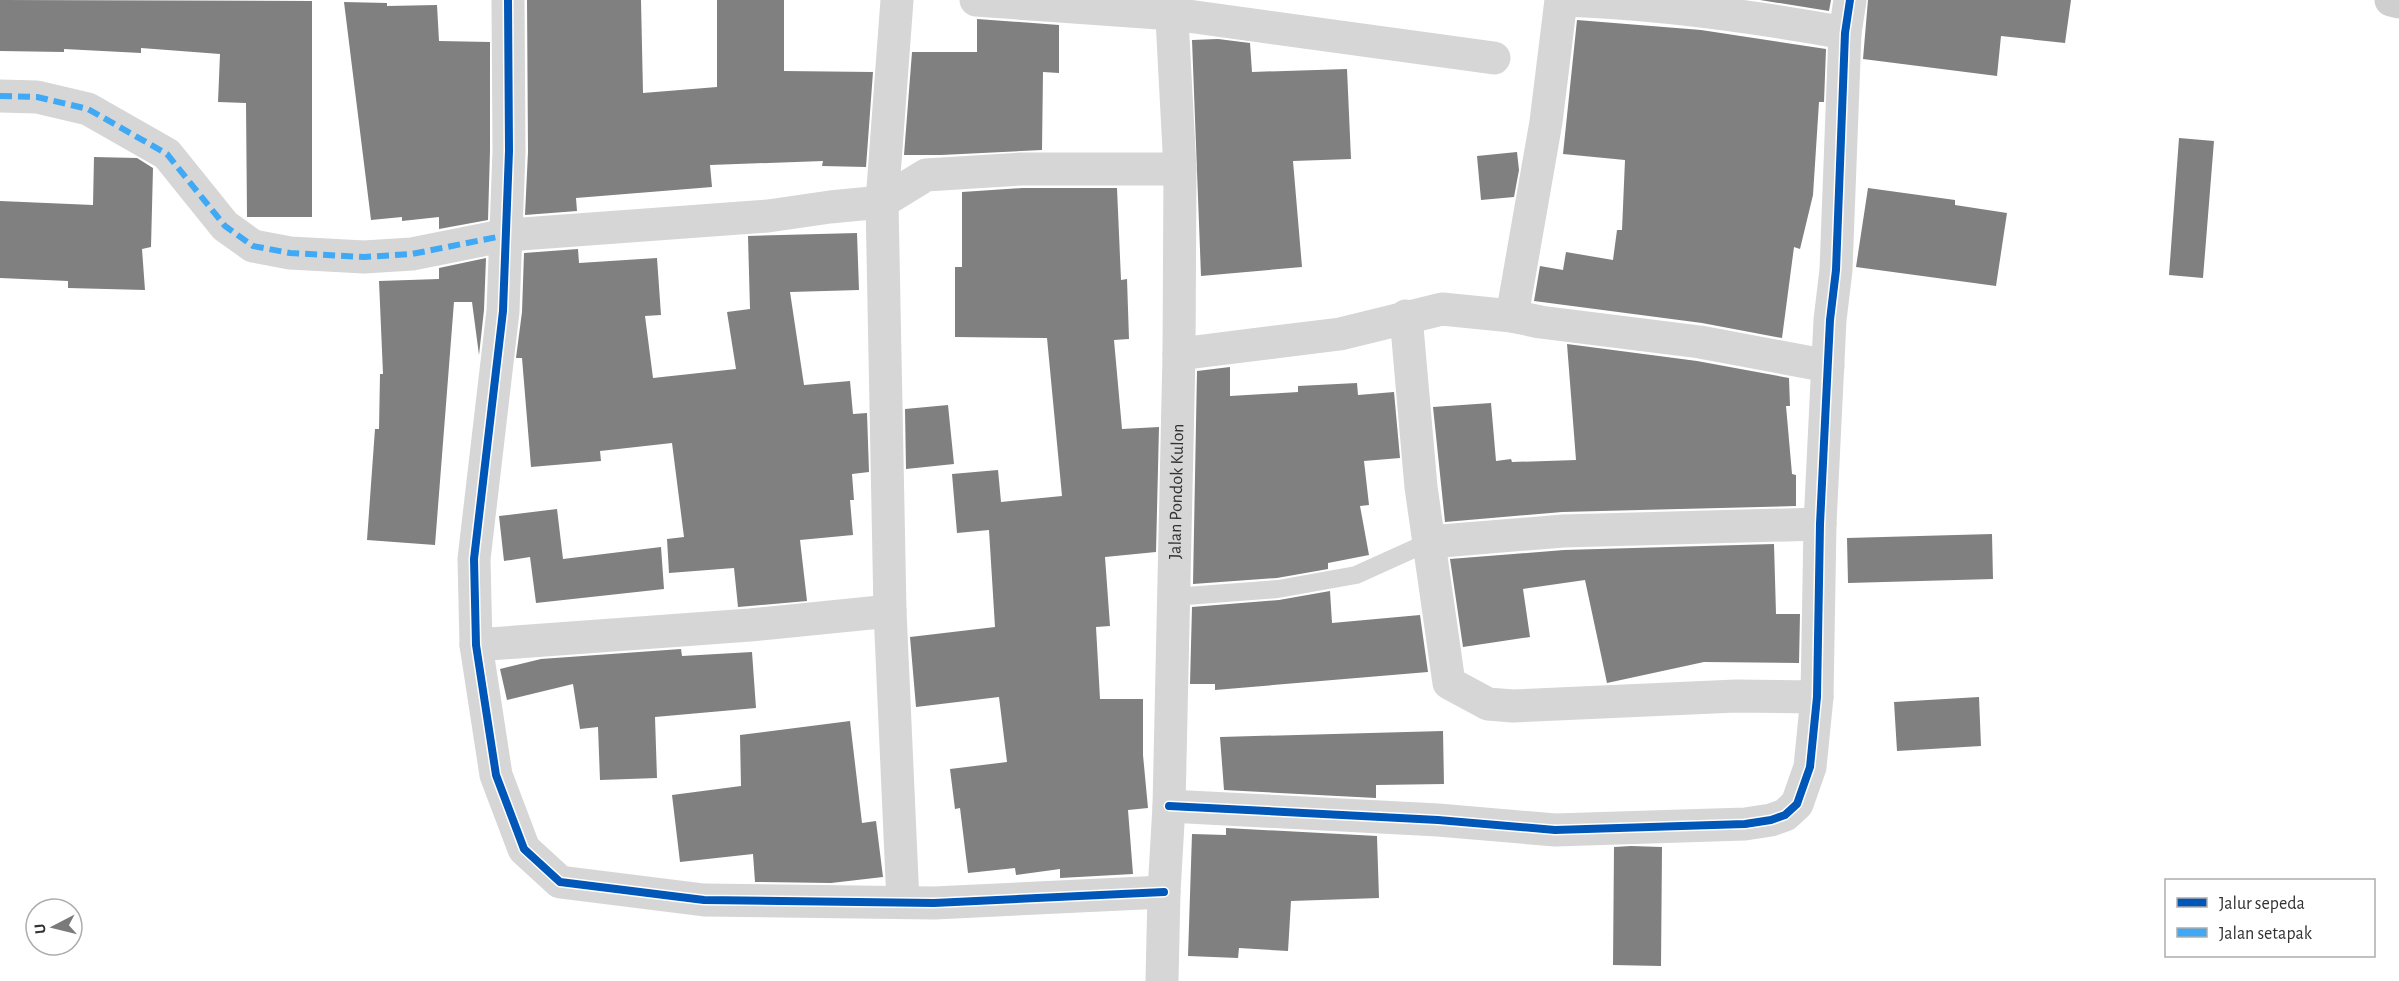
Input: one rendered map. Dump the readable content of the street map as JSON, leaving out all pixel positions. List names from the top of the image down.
{
  "streets": {
    "street": ["Jalan Pondok Kulon"]
  },
  "legend": ["Jalur sepeda", "Jalan setapak"],
  "north": "left"
}
